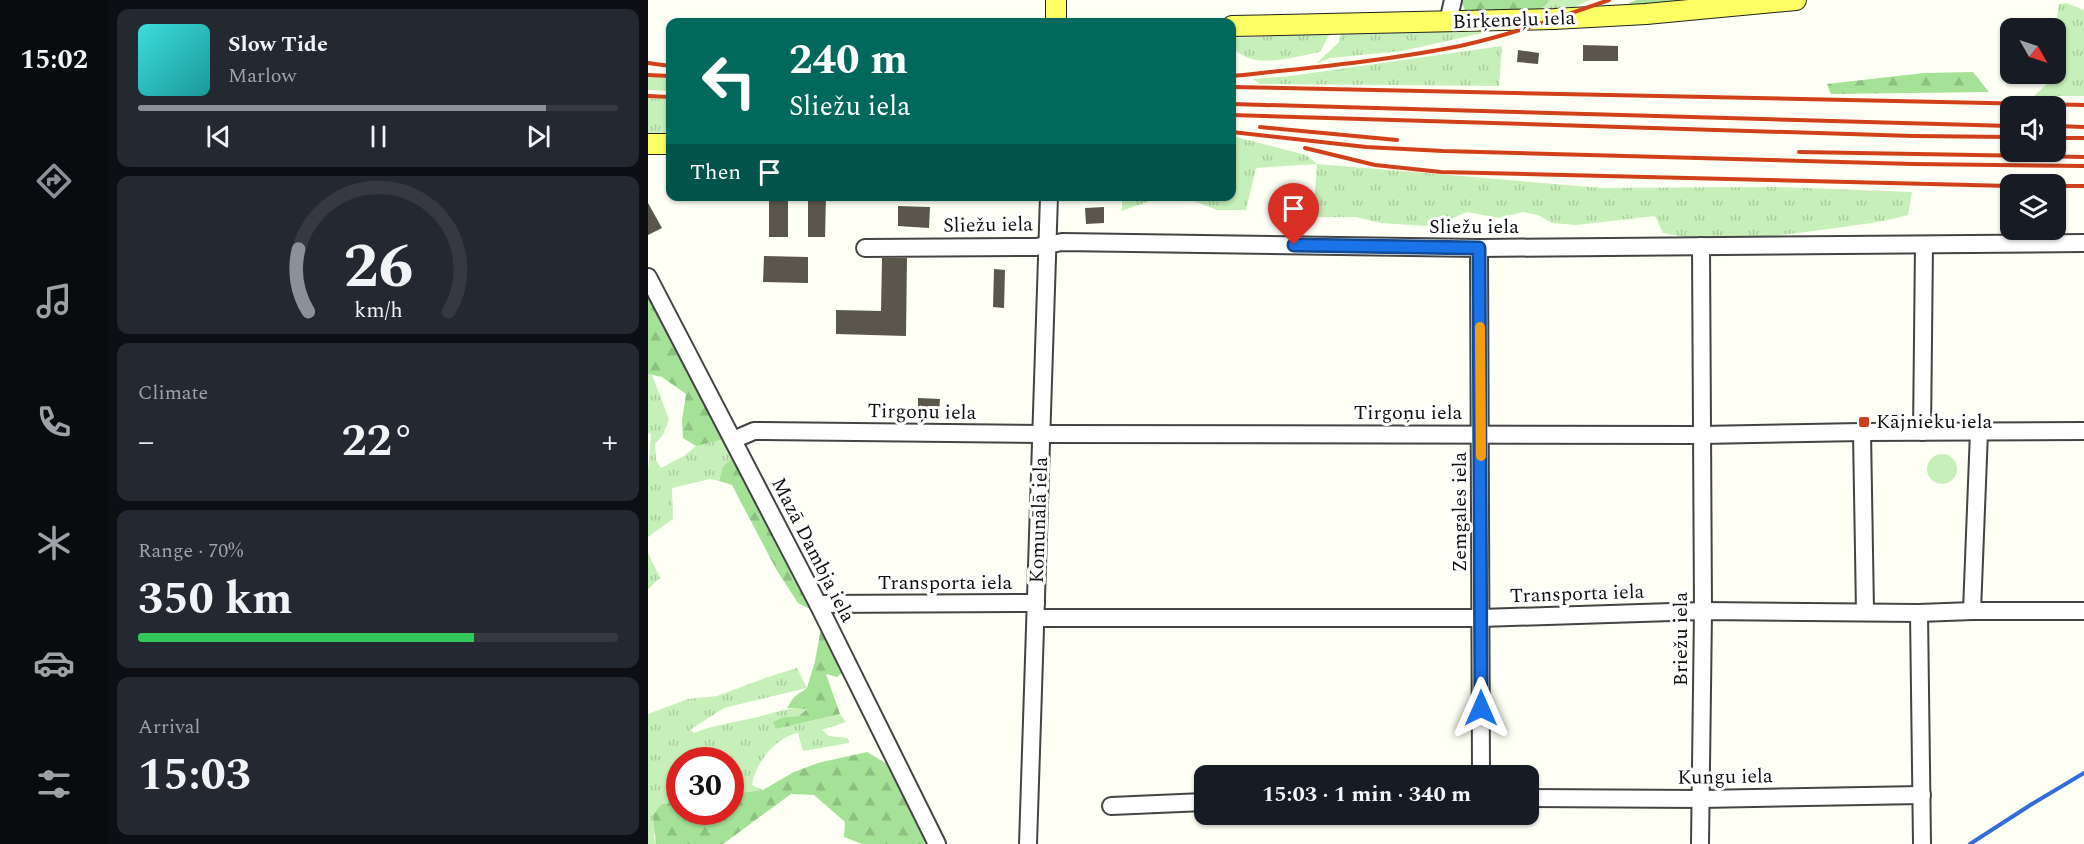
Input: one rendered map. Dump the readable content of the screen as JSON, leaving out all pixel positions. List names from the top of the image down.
{
  "streets": {
    "main road": ["Birķeneļu iela"],
    "street": [
      "Sliežu iela",
      "Tirgoņu iela",
      "Zemgales iela",
      "Komunālā iela",
      "Mazā Dambja iela",
      "Transporta iela",
      "Briežu iela",
      "Kungu iela"
    ]
  },
  "crossings": [
    ["Sliežu iela", "Zemgales iela"],
    ["Sliežu iela", "Komunālā iela"],
    ["Sliežu iela", "Briežu iela"],
    ["Tirgoņu iela", "Zemgales iela"],
    ["Tirgoņu iela", "Komunālā iela"],
    ["Tirgoņu iela", "Mazā Dambja iela"],
    ["Tirgoņu iela", "Briežu iela"],
    ["Zemgales iela", "Transporta iela"],
    ["Komunālā iela", "Transporta iela"],
    ["Mazā Dambja iela", "Transporta iela"],
    ["Transporta iela", "Briežu iela"],
    ["Briežu iela", "Kungu iela"]
  ],
  "places": {
    "transit": ["Kājnieku iela"]
  },
  "north": "bottom right",
  "page": {
    "tabs": "15:02",
    "turn": ["240 m", "Sliežu iela"],
    "song": ["Slow Tide", "Marlow"],
    "then": "Then",
    "tile": [
      "Climate",
      ["Range · 70%", "350 km"],
      ["Arrival", "15:03"]
    ],
    "heat": ["−", "22°", "+"],
    "limit": "30",
    "trip": "15:03 · 1 min · 340 m",
    "gauge": ["26", "km/h"]
  }
}
